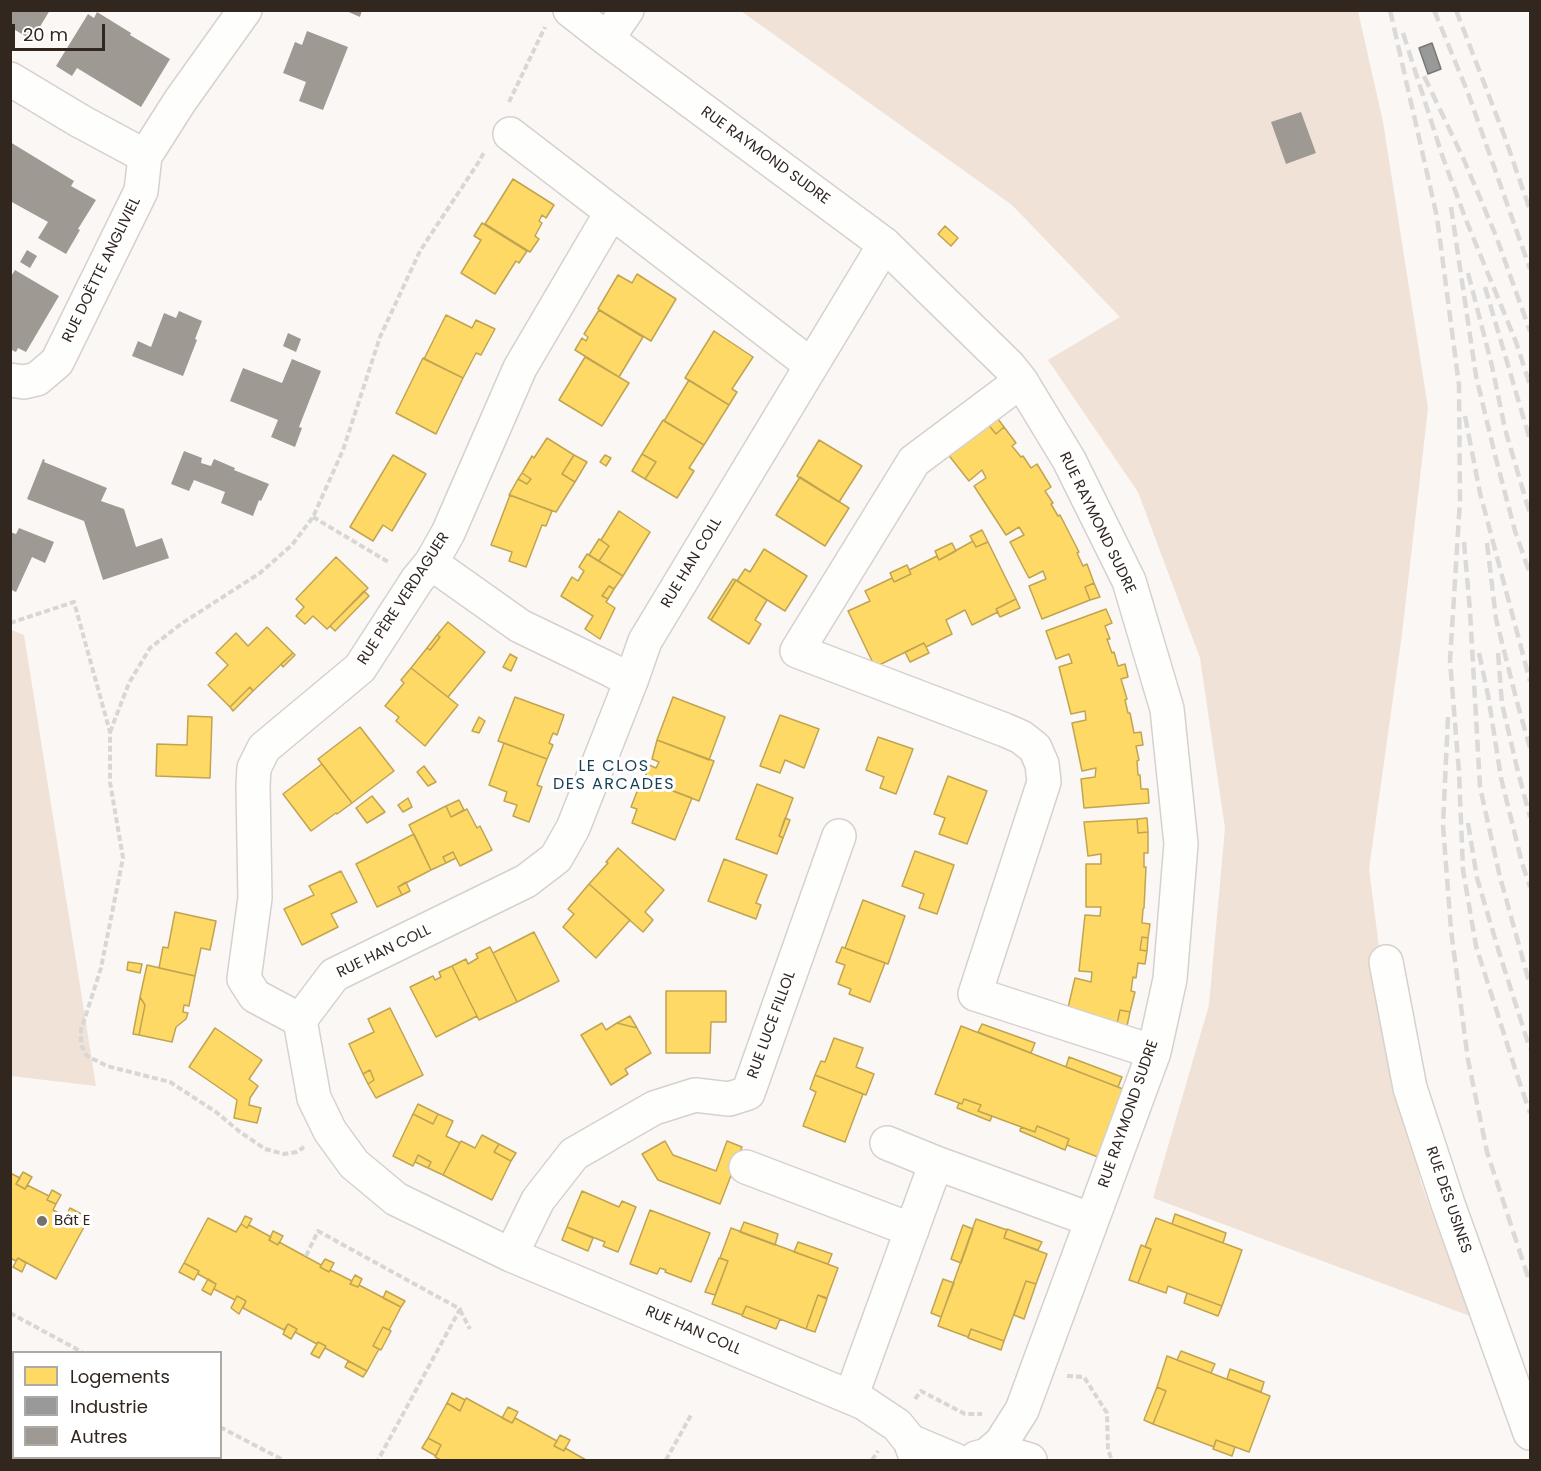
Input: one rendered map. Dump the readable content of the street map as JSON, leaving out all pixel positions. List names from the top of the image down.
{
  "streets": {
    "street": [
      "RUE RAYMOND SUDRE",
      "RUE DOËTTE ANGLIVIEL",
      "RUE HAN COLL",
      "RUE PÈRE VERDAGUER",
      "RUE LUCE FILLOL",
      "RUE DES USINES"
    ]
  },
  "crossings": [
    ["RUE RAYMOND SUDRE", "RUE HAN COLL"],
    ["RUE HAN COLL", "RUE PÈRE VERDAGUER"],
    ["RUE HAN COLL", "RUE LUCE FILLOL"]
  ],
  "districts": ["LE CLOS DES ARCADES"],
  "places": ["Bât E"],
  "legend": ["Logements", "Industrie", "Autres"],
  "scale_bar": "20 m"
}
